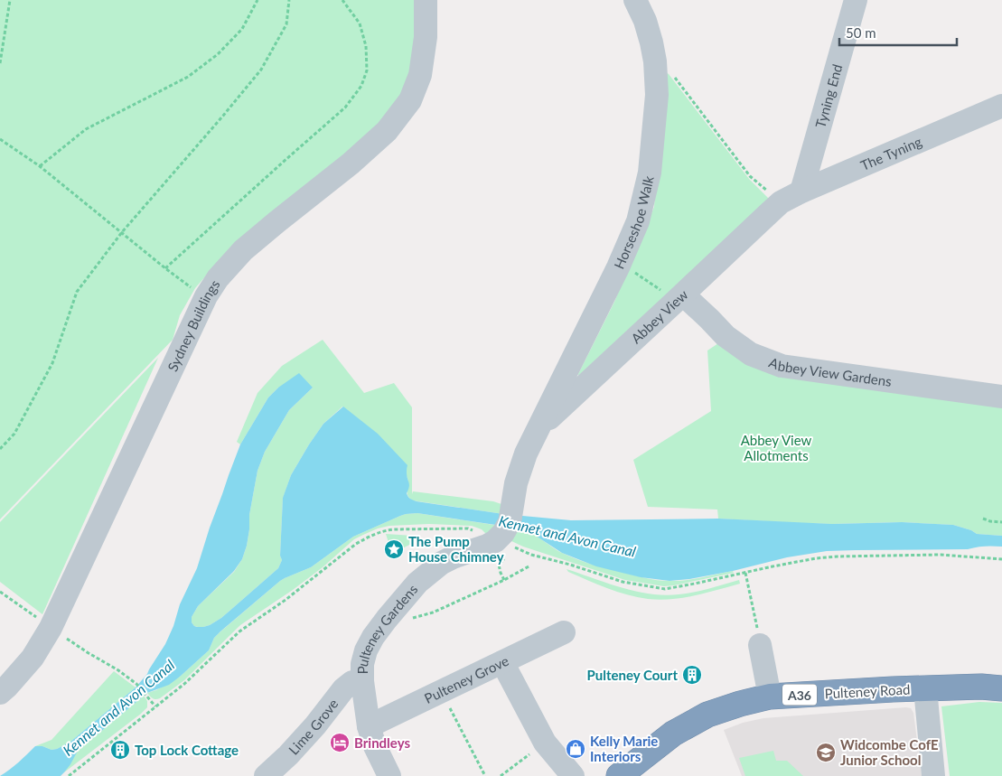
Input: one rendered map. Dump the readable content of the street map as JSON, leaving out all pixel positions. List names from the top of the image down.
{
  "streets": {
    "highway": ["Pulteney Road", "A36"],
    "street": [
      "Tyning End",
      "The Tyning",
      "Horseshoe Walk",
      "Abbey View",
      "Sydney Buildings",
      "Abbey View Gardens",
      "Pulteney Gardens",
      "Pulteney Grove",
      "Lime Grove"
    ]
  },
  "crossings": [
    ["Tyning End", "The Tyning"],
    ["The Tyning", "Abbey View"],
    ["Horseshoe Walk", "Abbey View"],
    ["Abbey View", "Abbey View Gardens"],
    ["Pulteney Gardens", "Pulteney Grove"],
    ["Pulteney Gardens", "Lime Grove"]
  ],
  "water": ["Kennet and Avon Canal"],
  "parks": ["Abbey View Allotments"],
  "places": {
    "place": ["The Pump House Chimney"],
    "building": ["Pulteney Court", "Top Lock Cottage"],
    "hotel": ["Brindleys"],
    "shop": ["Kelly Marie Interiors"],
    "school or university": ["Widcombe CofE Junior School"]
  },
  "scale_bar": "50 m"
}
